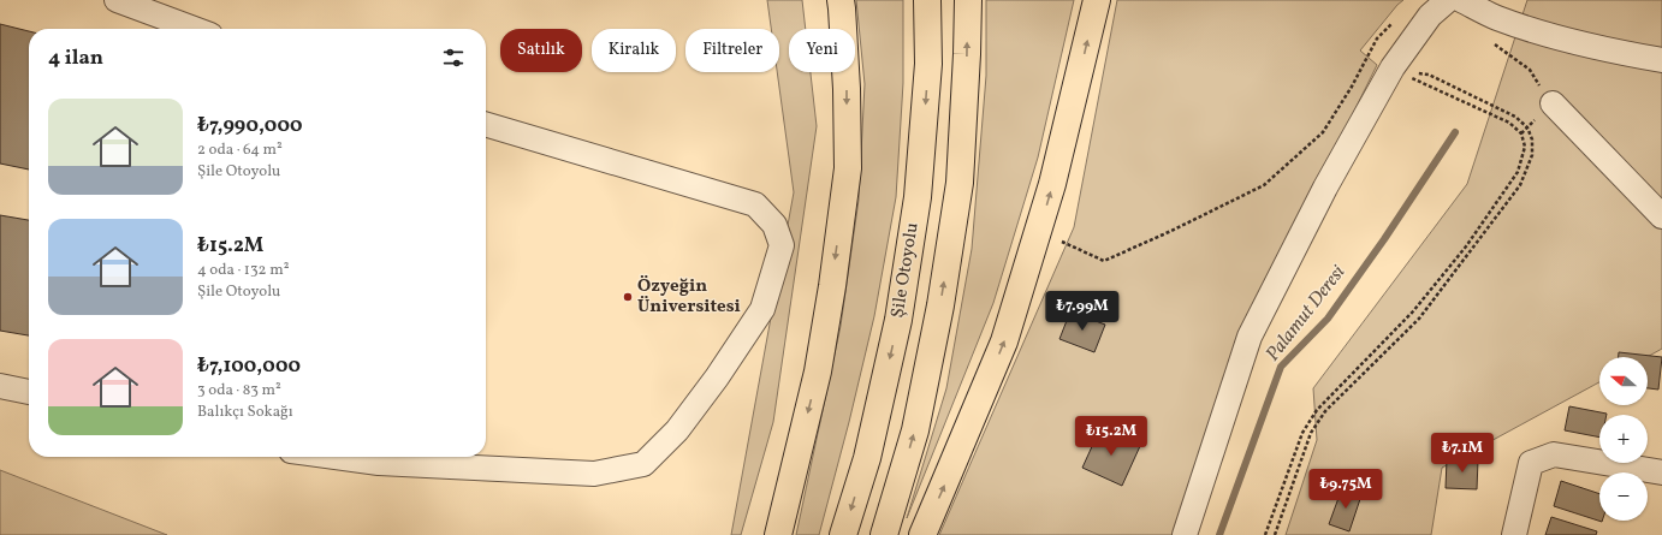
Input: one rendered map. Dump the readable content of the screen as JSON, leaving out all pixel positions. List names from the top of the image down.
{
  "streets": {
    "highway": ["Şile Otoyolu"]
  },
  "water": ["Palamut Deresi"],
  "places": ["Özyeğin Üniversitesi"],
  "north": "left",
  "page": {
    "chip": [
      "Satılık",
      "Kiralık",
      "Filtreler",
      "Yeni"
    ],
    "heading": "4 ilan",
    "list": [
      {
        "name": "₺7,990,000",
        "note": "2 oda · 64 m² · Şile Otoyolu"
      },
      {
        "name": "₺15.2M",
        "note": "4 oda · 132 m² · Şile Otoyolu"
      },
      {
        "name": "₺7,100,000",
        "note": "3 oda · 83 m² · Balıkçı Sokağı"
      }
    ],
    "price": [
      "₺7.99M",
      "₺15.2M",
      "₺7.1M",
      "₺9.75M"
    ],
    "map_buttons": ["+", "−"]
  }
}
